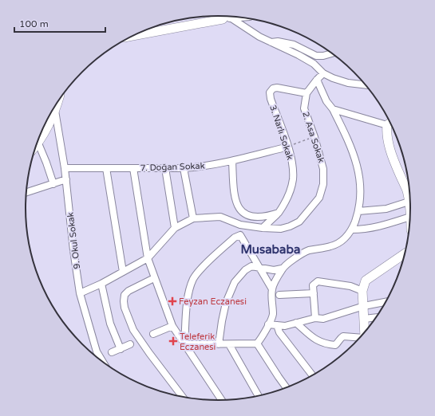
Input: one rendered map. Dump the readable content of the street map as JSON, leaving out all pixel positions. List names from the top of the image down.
{
  "streets": {
    "street": [
      "3. Narlı Sokak",
      "2. Asa Sokak",
      "7. Doğan Sokak",
      "9. Okul Sokak"
    ]
  },
  "crossings": [
    ["3. Narlı Sokak", "2. Asa Sokak"],
    ["3. Narlı Sokak", "7. Doğan Sokak"],
    ["2. Asa Sokak", "9. Okul Sokak"],
    ["7. Doğan Sokak", "9. Okul Sokak"]
  ],
  "districts": ["Musababa"],
  "places": {
    "health": ["Feyzan Eczanesi", "Teleferik Eczanesi"]
  },
  "scale_bar": "100 m"
}
